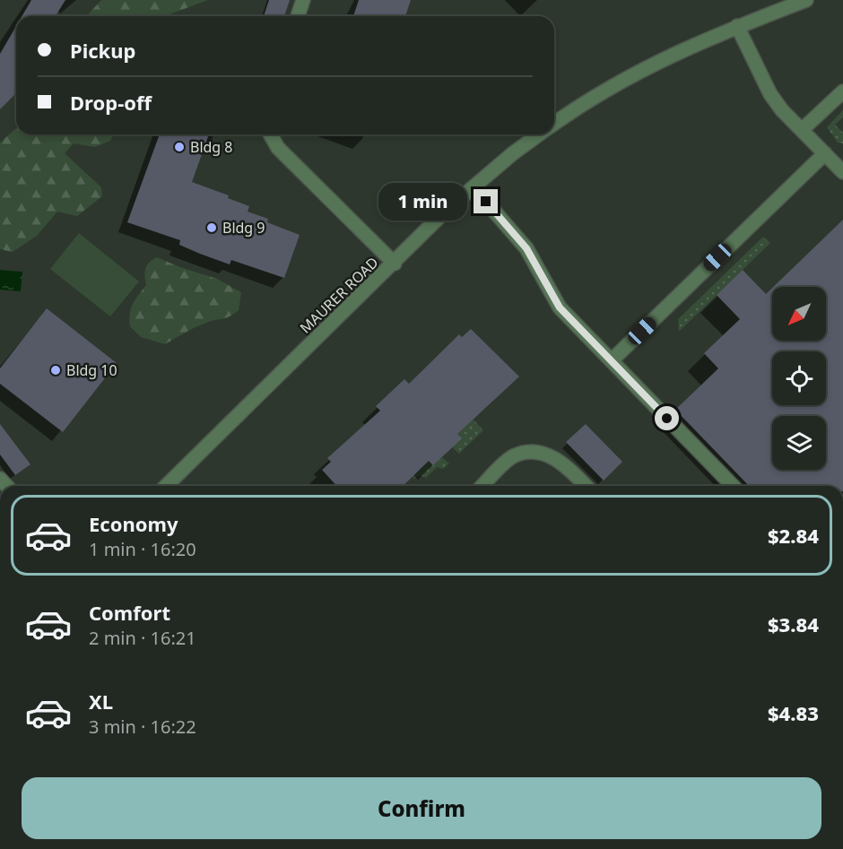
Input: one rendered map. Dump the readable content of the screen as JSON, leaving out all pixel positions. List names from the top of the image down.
{
  "streets": {
    "street": ["MAURER ROAD"]
  },
  "places": ["Bldg 8", "Bldg 9", "Bldg 10"],
  "north": "bottom left",
  "page": {
    "banner": ["Pickup", "Drop-off"],
    "bubble": "1 min",
    "list": [
      {
        "name": "Economy",
        "note": "1 min · 16:20",
        "value": "$2.84"
      },
      {
        "name": "Comfort",
        "note": "2 min · 16:21",
        "value": "$3.84"
      },
      {
        "name": "XL",
        "note": "3 min · 16:22",
        "value": "$4.83"
      }
    ],
    "buttons": "Confirm"
  }
}
